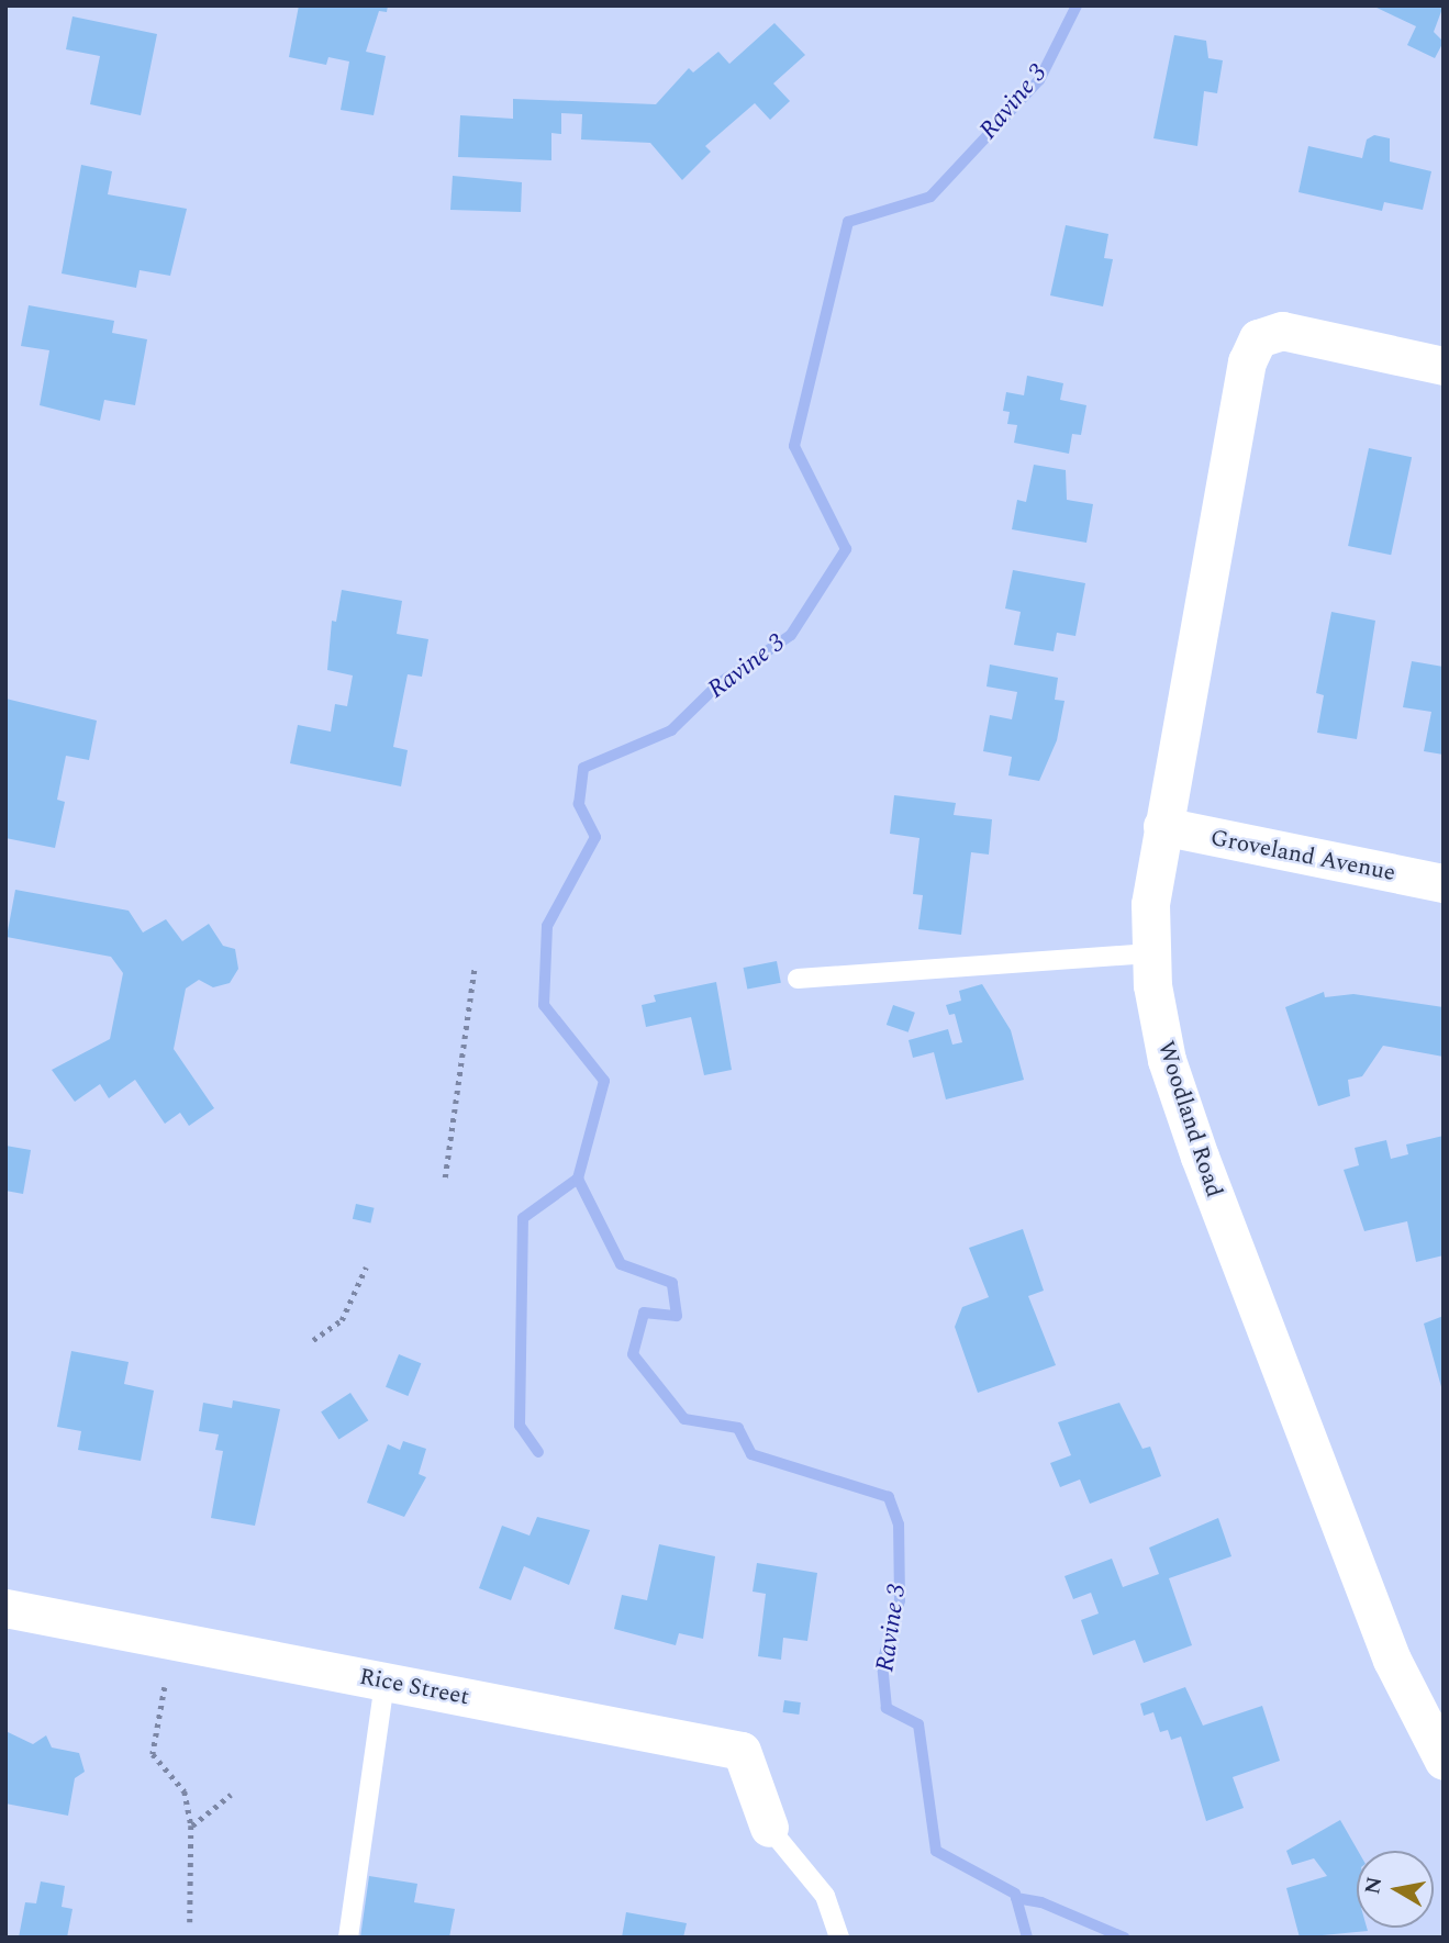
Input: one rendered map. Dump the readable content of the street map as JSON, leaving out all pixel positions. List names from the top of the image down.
{
  "streets": {
    "street": ["Groveland Avenue", "Woodland Road", "Rice Street"]
  },
  "crossings": [
    ["Groveland Avenue", "Woodland Road"]
  ],
  "water": ["Ravine 3"],
  "north": "left"
}
